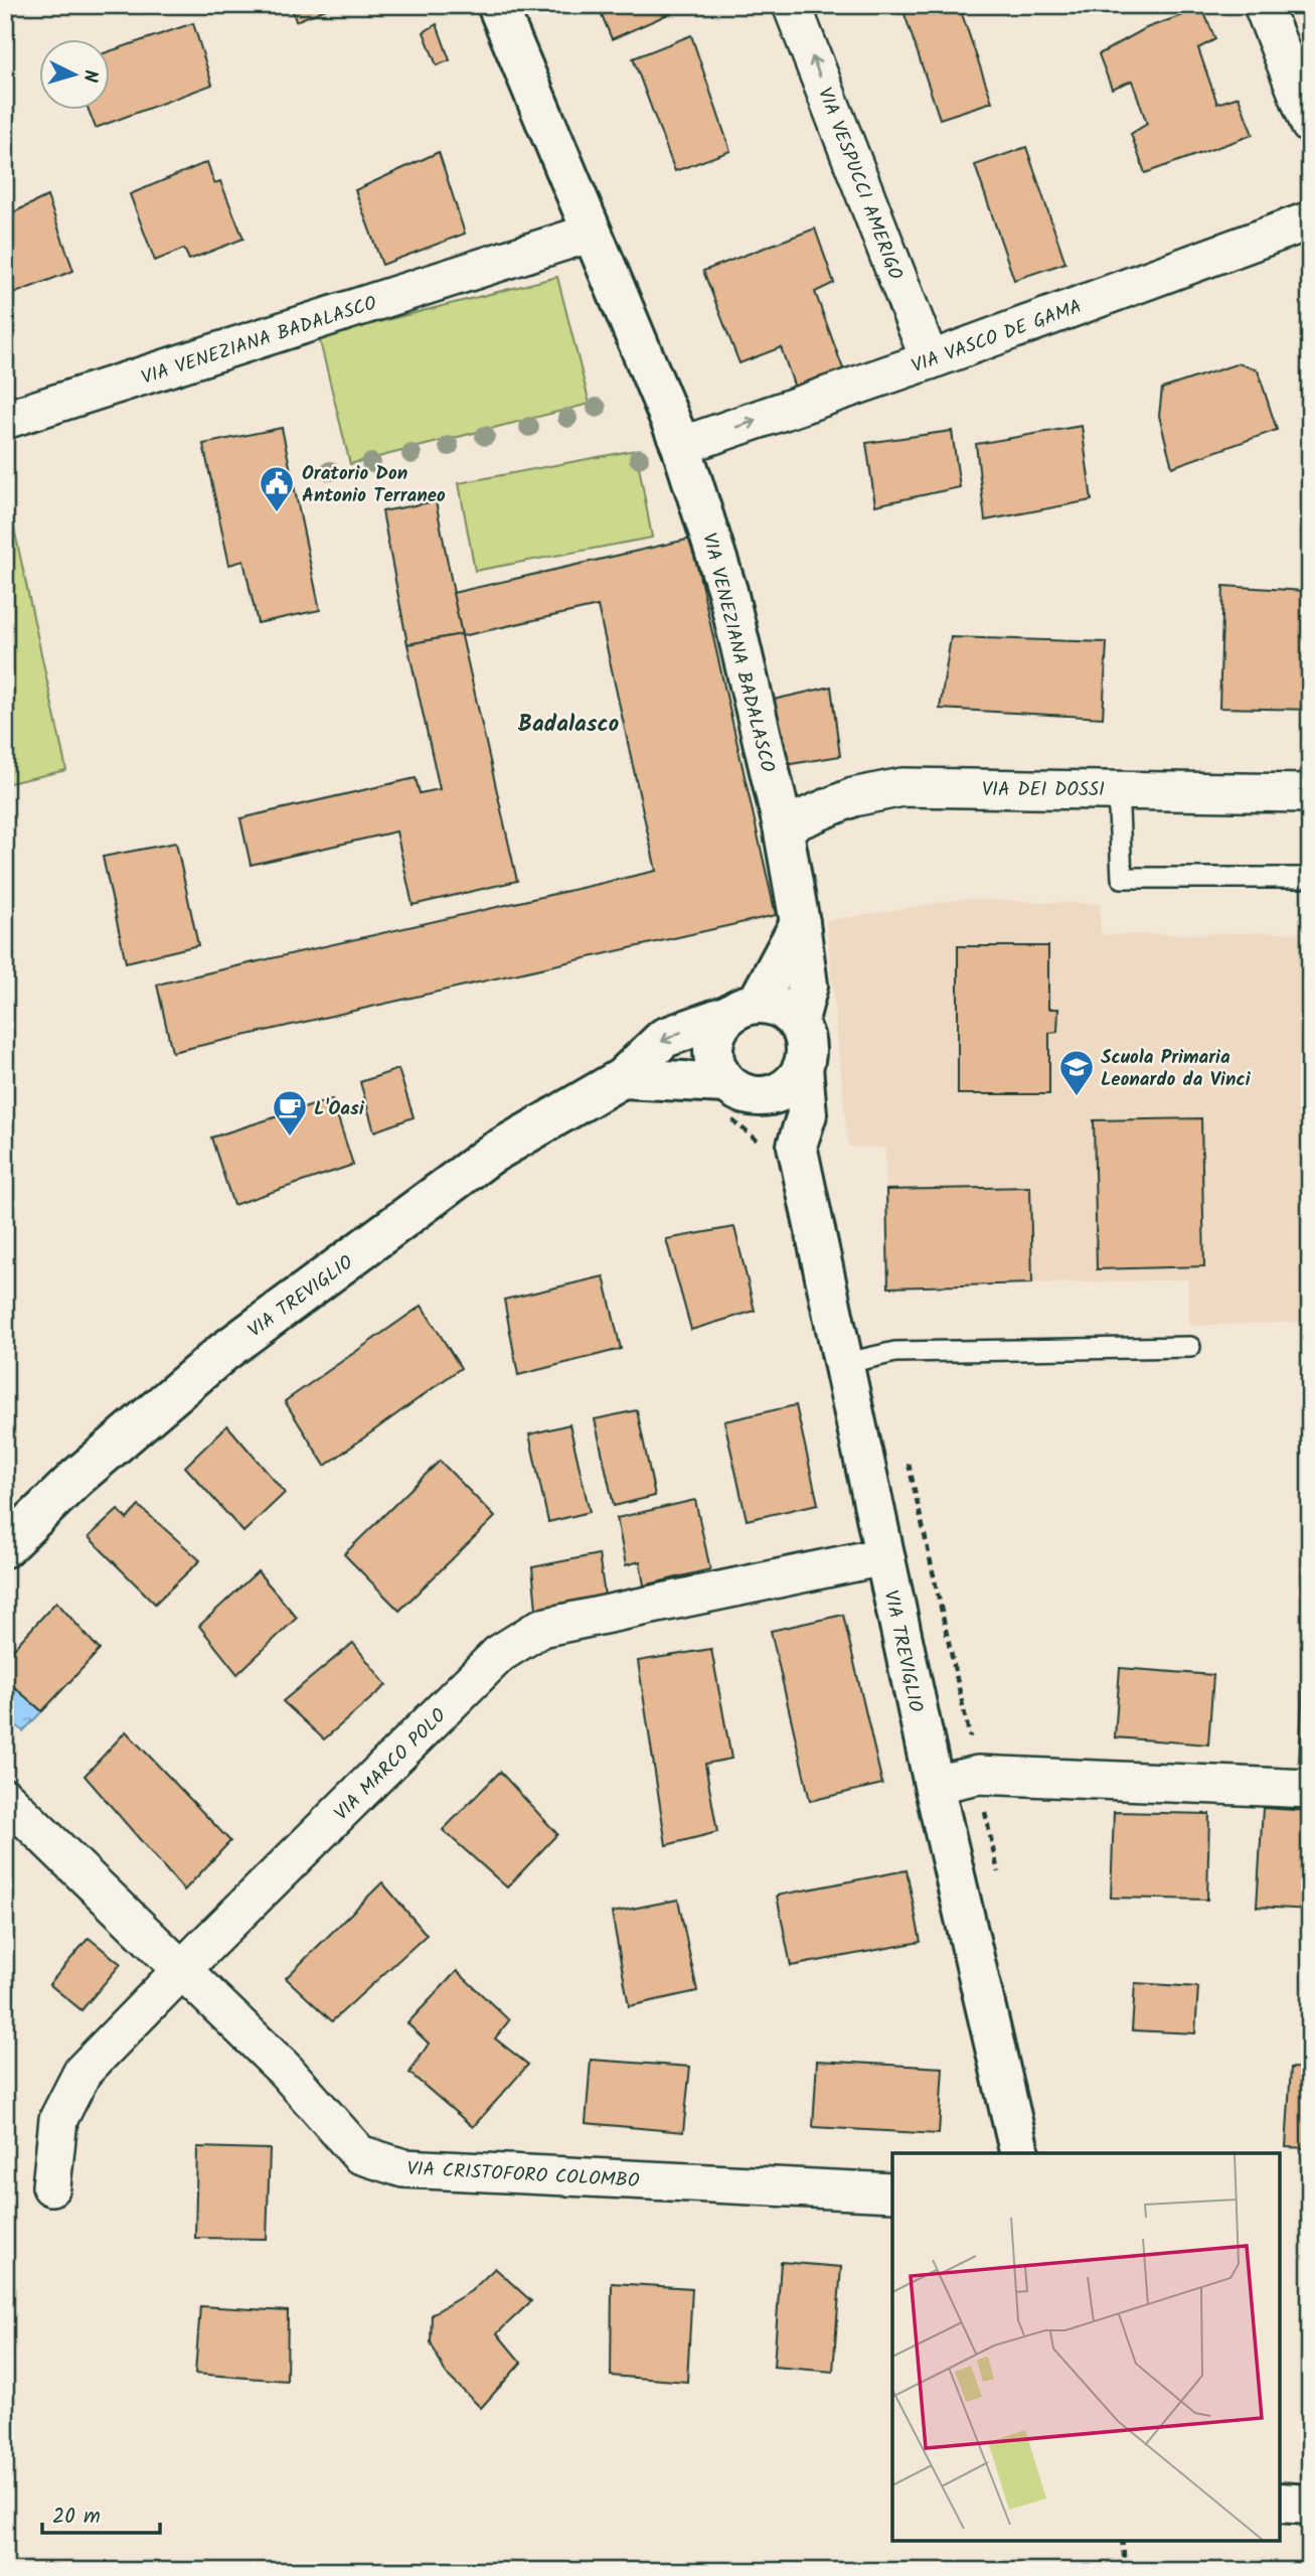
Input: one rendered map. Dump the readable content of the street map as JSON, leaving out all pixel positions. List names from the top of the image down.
{
  "streets": {
    "street": [
      "VIA VESPUCCI AMERIGO",
      "VIA VASCO DE GAMA",
      "VIA VENEZIANA BADALASCO",
      "VIA DEI DOSSI",
      "VIA TREVIGLIO",
      "VIA MARCO POLO",
      "VIA CRISTOFORO COLOMBO"
    ]
  },
  "crossings": [
    ["VIA VESPUCCI AMERIGO", "VIA VASCO DE GAMA"],
    ["VIA VASCO DE GAMA", "VIA VENEZIANA BADALASCO"],
    ["VIA VENEZIANA BADALASCO", "VIA DEI DOSSI"],
    ["VIA VENEZIANA BADALASCO", "VIA TREVIGLIO"],
    ["VIA TREVIGLIO", "VIA MARCO POLO"],
    ["VIA MARCO POLO", "VIA CRISTOFORO COLOMBO"]
  ],
  "one_way": ["VIA VESPUCCI AMERIGO", "VIA VASCO DE GAMA"],
  "districts": ["Badalasco"],
  "places": {
    "public building": ["Oratorio Don Antonio Terraneo"],
    "school or university": ["Scuola Primaria Leonardo da Vinci"],
    "cafe": ["L'Oasi"]
  },
  "scale_bar": "20 m",
  "north": "right"
}
